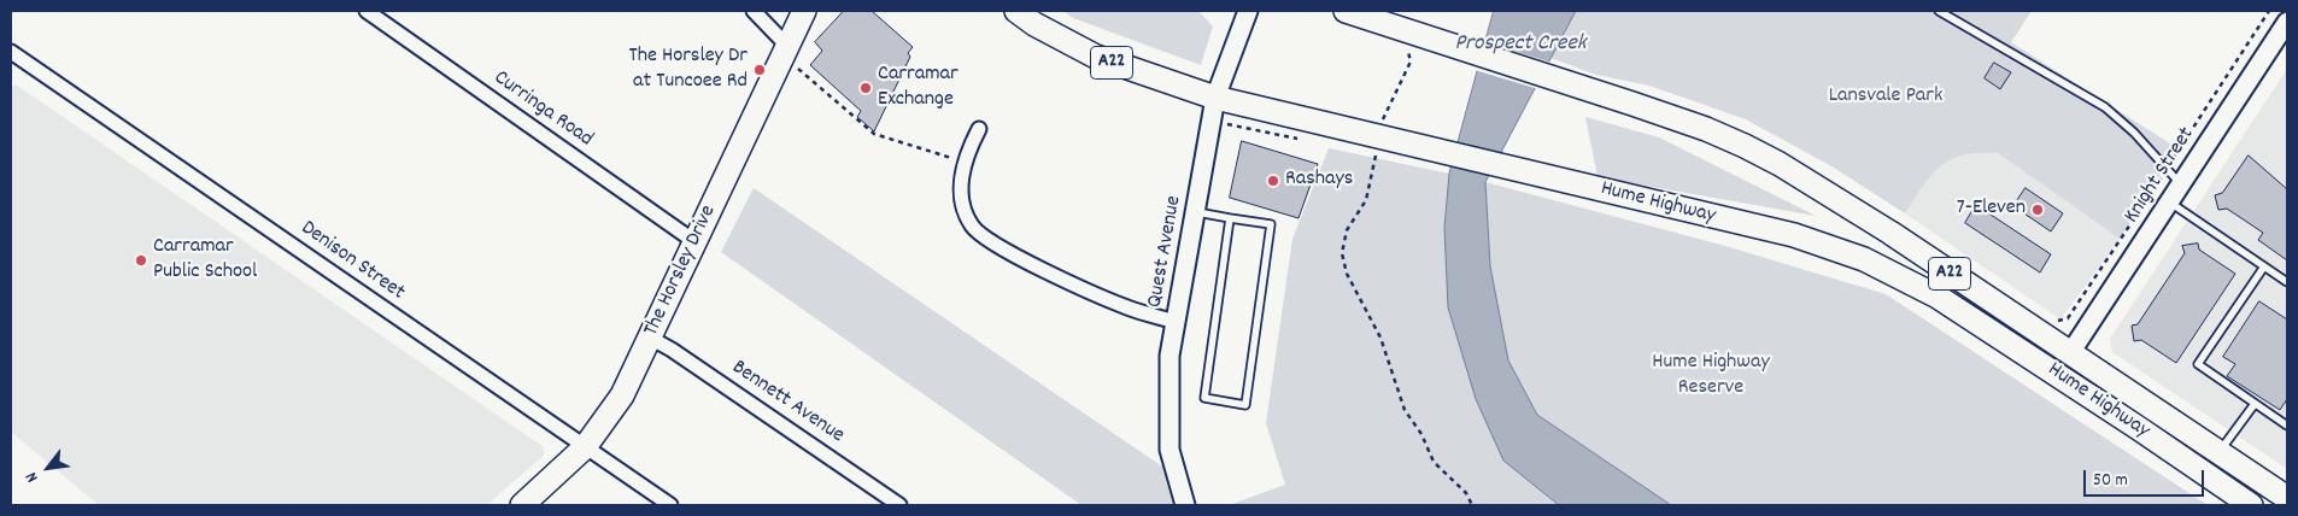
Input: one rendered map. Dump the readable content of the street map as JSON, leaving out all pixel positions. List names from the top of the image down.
{
  "streets": {
    "main road": ["A22", "Hume Highway", "The Horsley Drive"],
    "street": [
      "Curringa Road",
      "Knight Street",
      "Quest Avenue",
      "Denison Street",
      "Bennett Avenue"
    ]
  },
  "crossings": [
    ["Curringa Road", "The Horsley Drive"],
    ["Knight Street", "Hume Highway"],
    ["Hume Highway", "Quest Avenue"],
    ["Denison Street", "The Horsley Drive"],
    ["The Horsley Drive", "Bennett Avenue"]
  ],
  "water": ["Prospect Creek"],
  "parks": ["Lansvale Park", "Hume Highway Reserve"],
  "places": [
    "The Horsley Dr at Tuncoee Rd",
    "Carramar Exchange",
    "Rashays",
    "7-Eleven",
    "Carramar Public School"
  ],
  "scale_bar": "50 m",
  "north": "bottom left"
}
